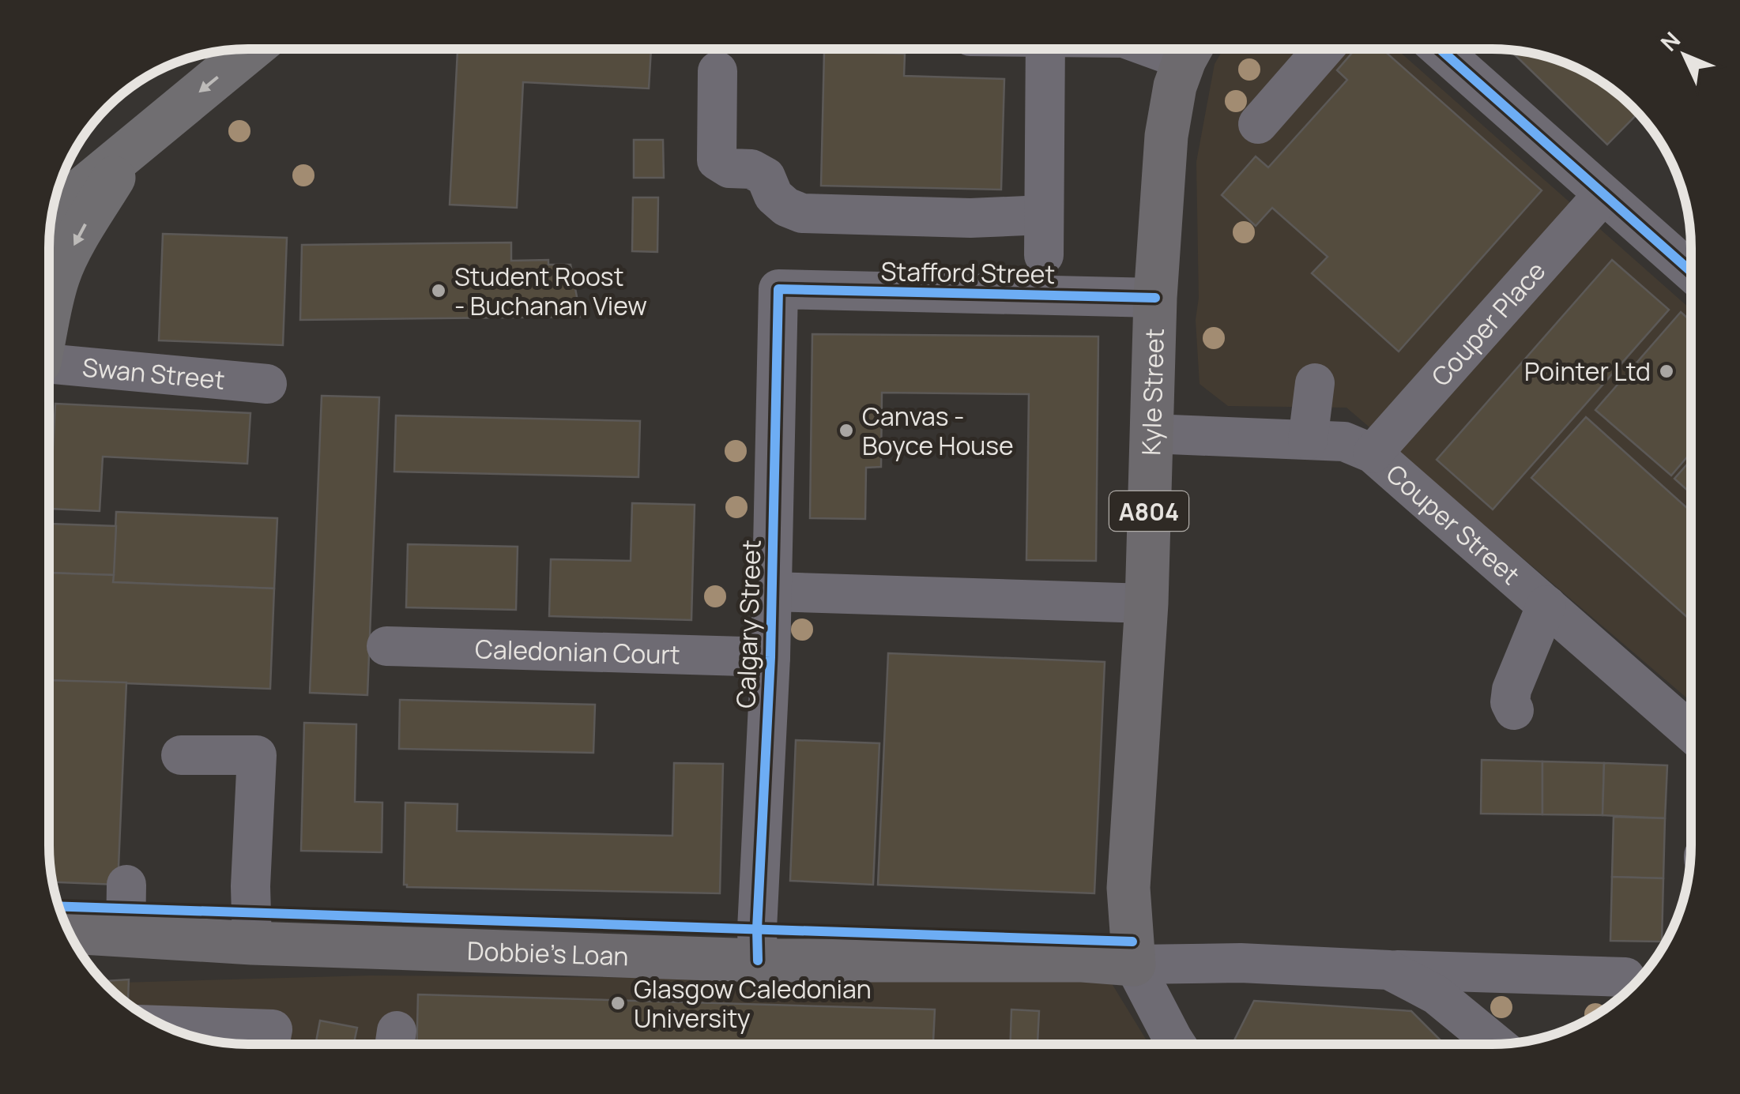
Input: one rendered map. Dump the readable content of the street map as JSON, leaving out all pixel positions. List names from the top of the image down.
{
  "streets": {
    "main road": ["Kyle Street", "A804", "Dobbie's Loan"],
    "street": [
      "Stafford Street",
      "Couper Place",
      "Swan Street",
      "Couper Street",
      "Calgary Street",
      "Caledonian Court"
    ]
  },
  "crossings": [
    ["Stafford Street", "Kyle Street"],
    ["Stafford Street", "Calgary Street"],
    ["Couper Place", "Couper Street"],
    ["Kyle Street", "Couper Street"],
    ["Kyle Street", "Dobbie's Loan"],
    ["Calgary Street", "Caledonian Court"],
    ["Calgary Street", "Dobbie's Loan"]
  ],
  "places": [
    "Student Roost - Buchanan View",
    "Pointer Ltd",
    "Canvas - Boyce House",
    "Glasgow Caledonian University"
  ],
  "north": "top left"
}
